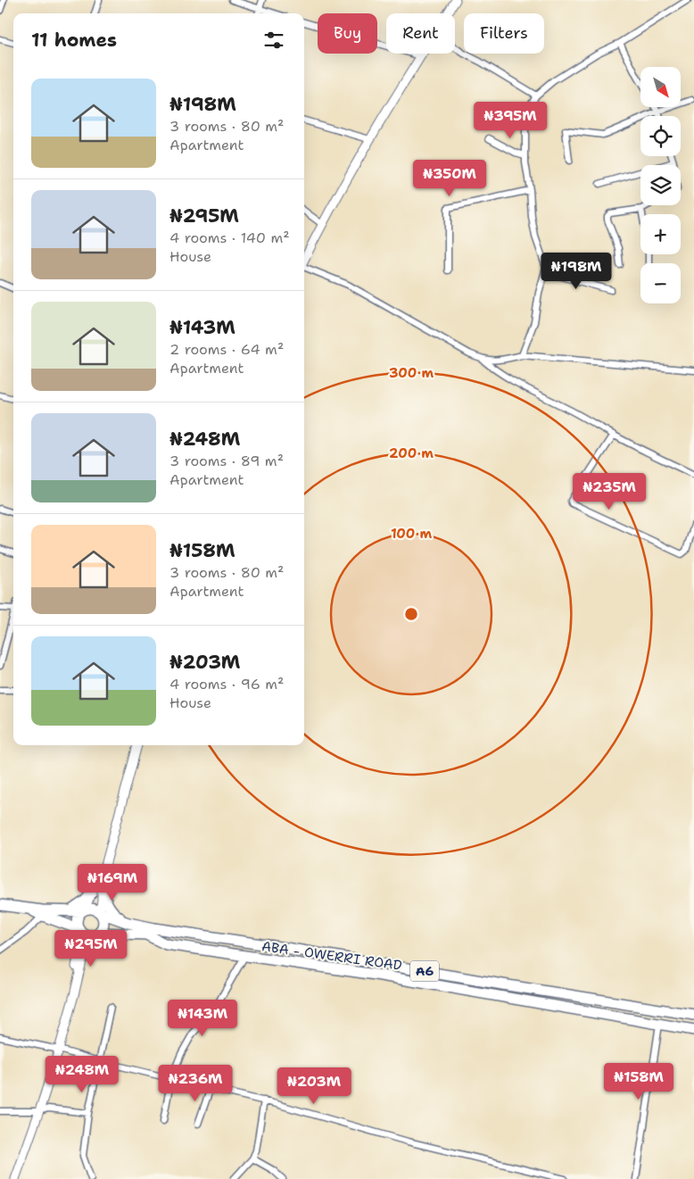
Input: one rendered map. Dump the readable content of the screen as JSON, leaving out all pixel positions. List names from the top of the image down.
{
  "streets": {
    "highway": ["ABA - OWERRI ROAD", "A6"]
  },
  "north": "bottom right",
  "page": {
    "chip": ["Buy", "Rent", "Filters"],
    "heading": "11 homes",
    "map_buttons": ["+", "−"],
    "list": [
      {
        "name": "₦198M",
        "note": "3 rooms · 80 m² · Apartment"
      },
      {
        "name": "₦295M",
        "note": "4 rooms · 140 m² · House"
      },
      {
        "name": "₦143M",
        "note": "2 rooms · 64 m² · Apartment"
      },
      {
        "name": "₦248M",
        "note": "3 rooms · 89 m² · Apartment"
      },
      {
        "name": "₦158M",
        "note": "3 rooms · 80 m² · Apartment"
      },
      {
        "name": "₦203M",
        "note": "4 rooms · 96 m² · House"
      }
    ],
    "price": [
      "₦395M",
      "₦350M",
      "₦198M",
      "₦235M",
      "₦169M",
      "₦295M",
      "₦143M",
      "₦248M",
      "₦158M",
      "₦236M",
      "₦203M"
    ]
  },
  "rings": ["300 m", "200 m", "100 m"]
}
